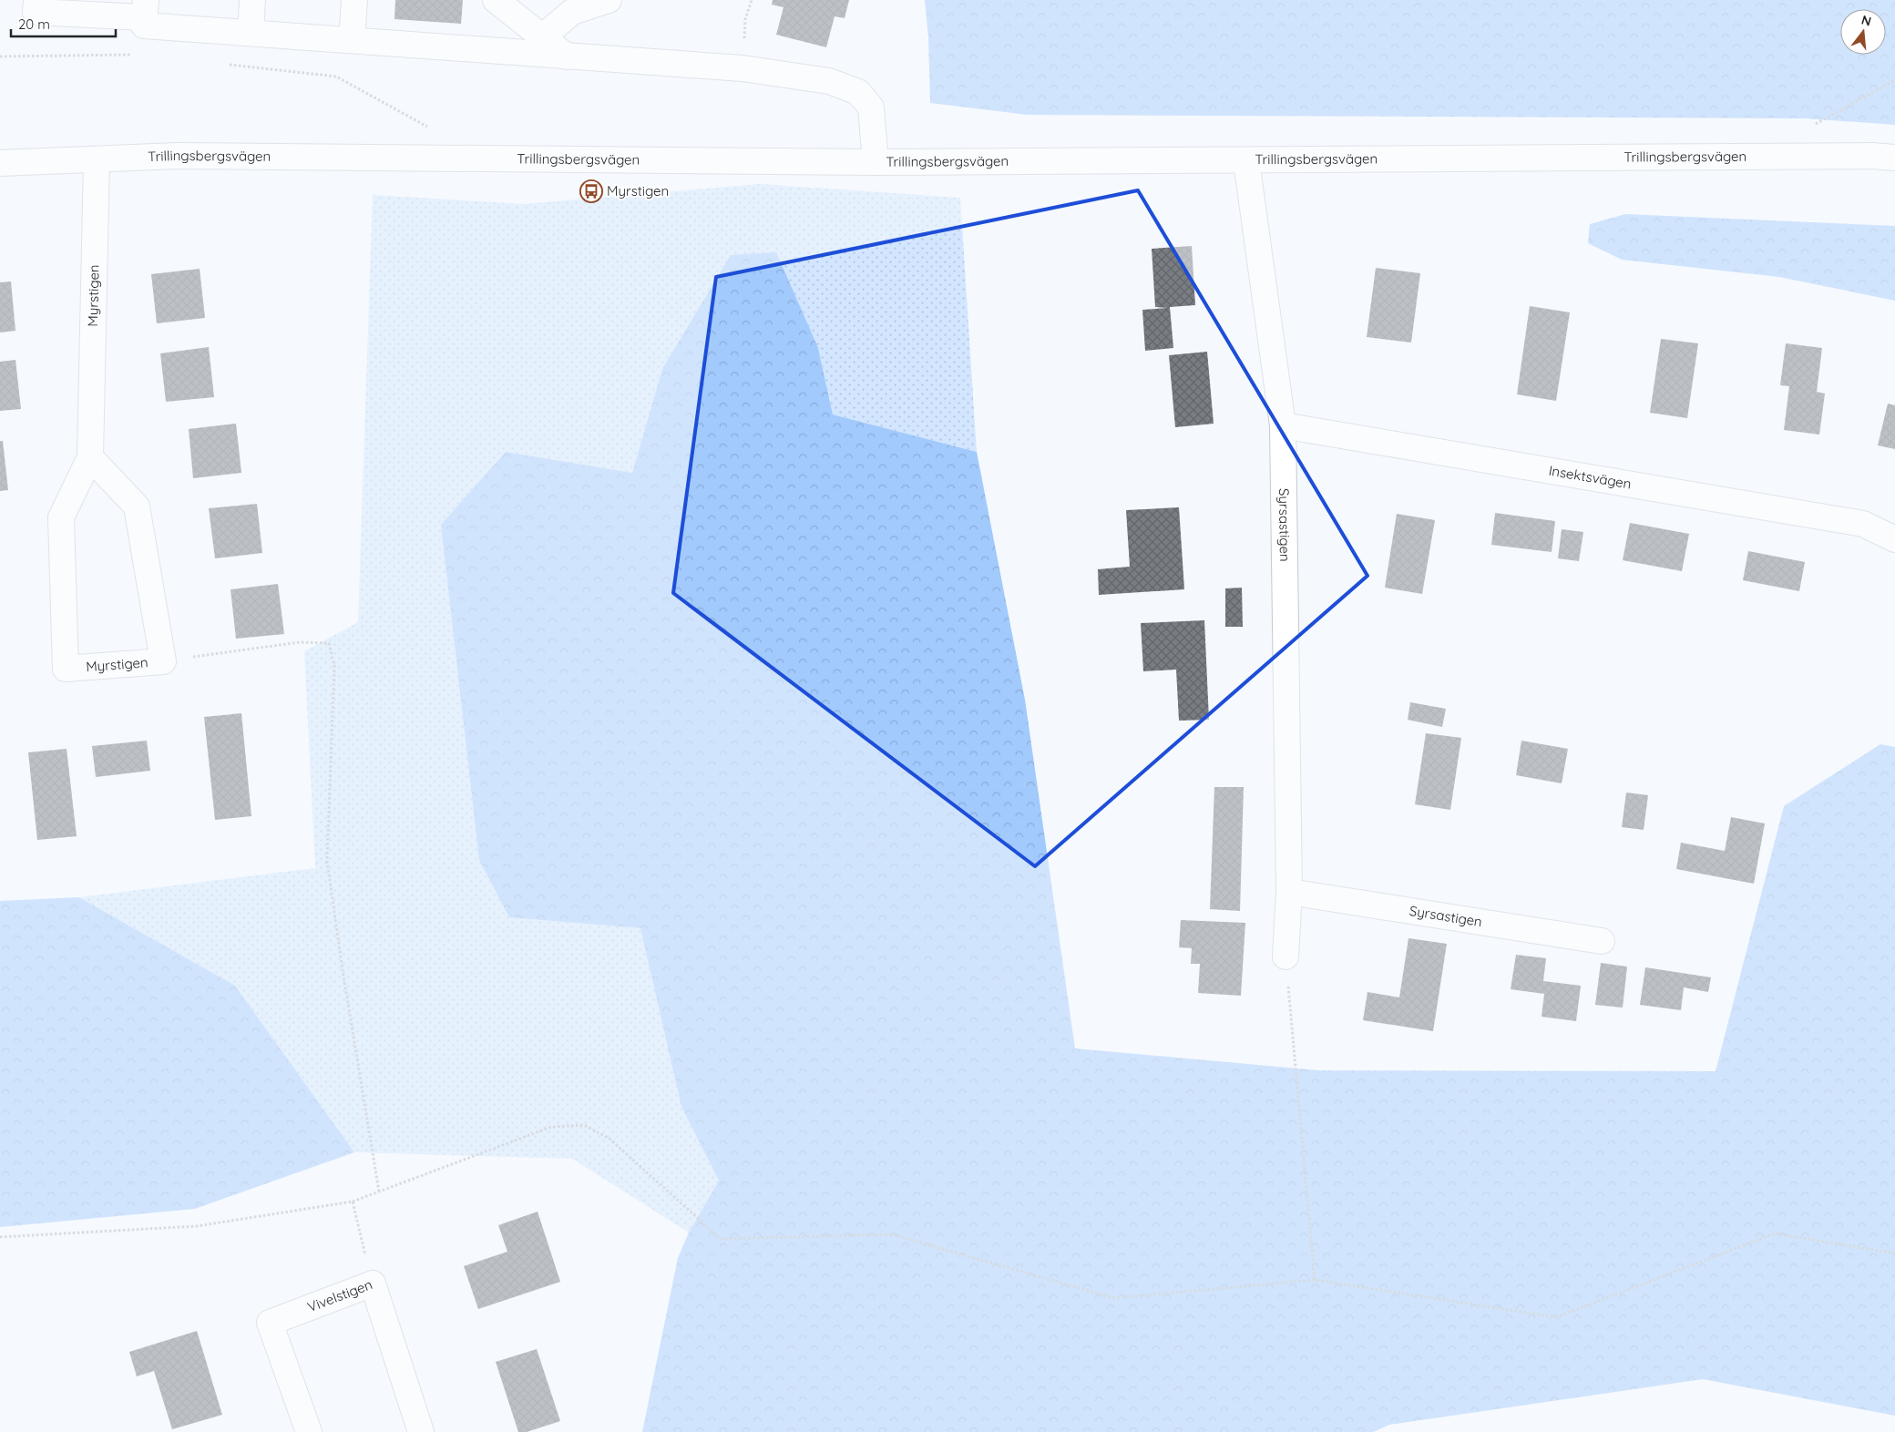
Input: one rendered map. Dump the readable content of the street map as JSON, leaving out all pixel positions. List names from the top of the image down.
{
  "streets": {
    "street": [
      "Trillingsbergsvägen",
      "Myrstigen",
      "Insektsvägen",
      "Syrsastigen",
      "Vivelstigen"
    ]
  },
  "crossings": [
    ["Trillingsbergsvägen", "Myrstigen"],
    ["Trillingsbergsvägen", "Syrsastigen"],
    ["Insektsvägen", "Syrsastigen"]
  ],
  "places": {
    "bus stop": ["Myrstigen"]
  },
  "scale_bar": "20 m",
  "north": "top"
}
